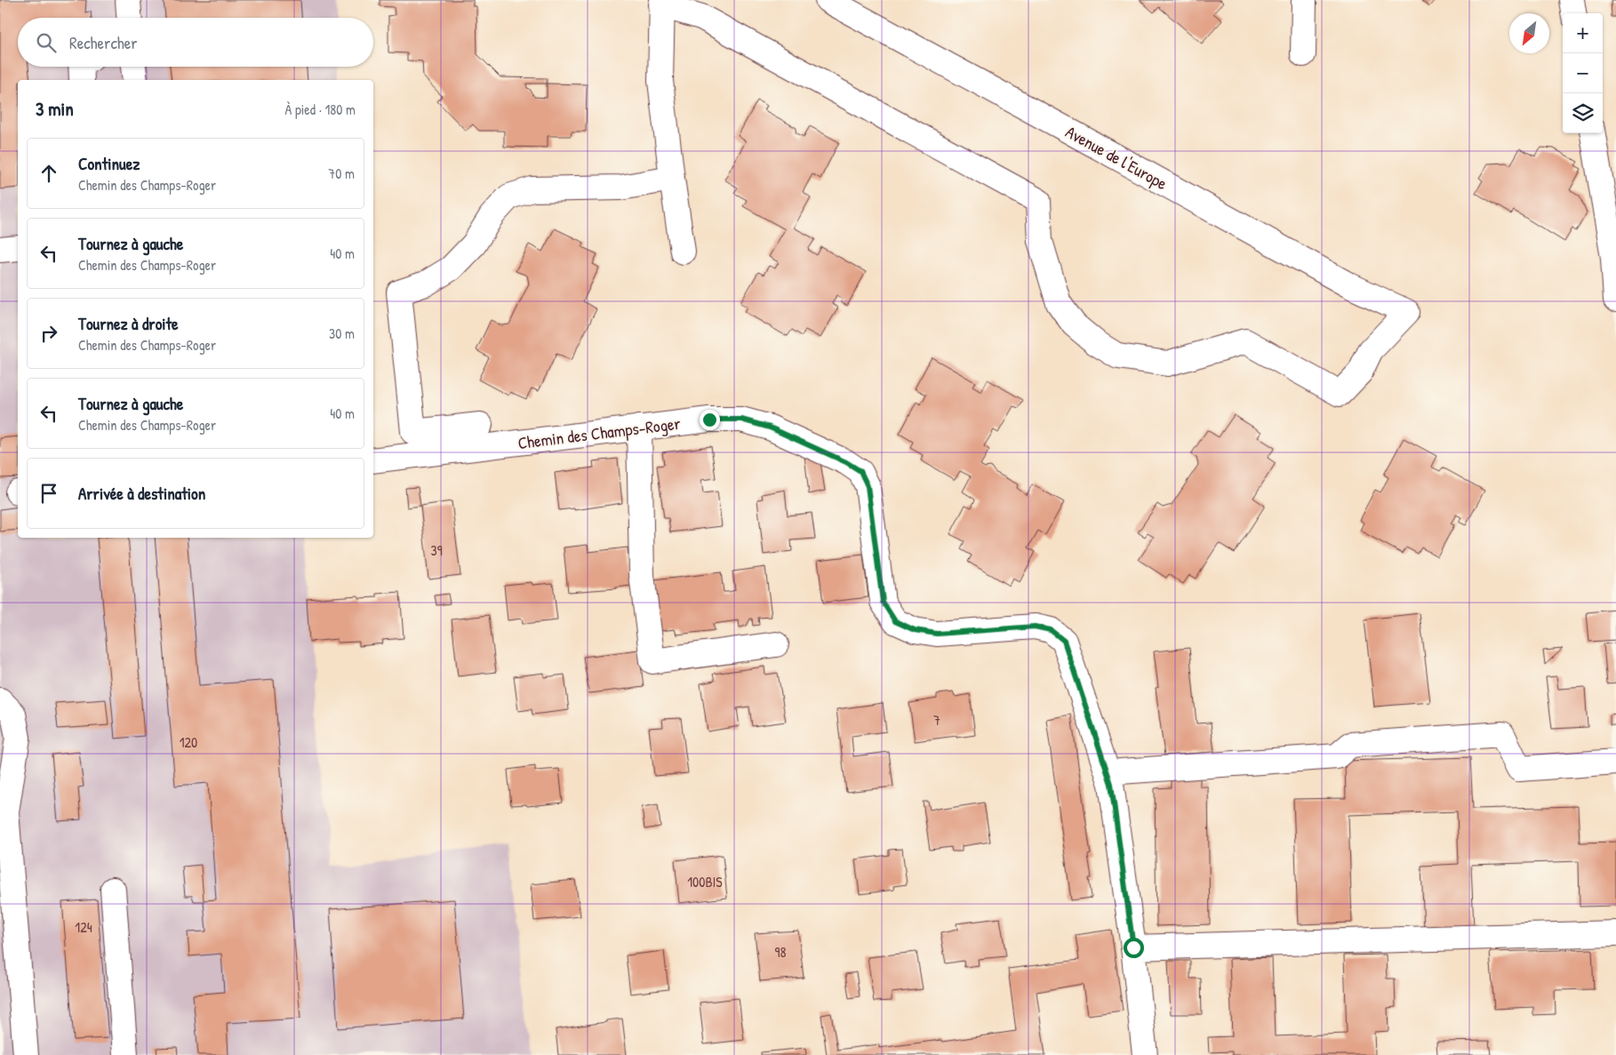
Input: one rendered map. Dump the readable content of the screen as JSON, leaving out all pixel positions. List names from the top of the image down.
{
  "streets": {
    "street": ["Avenue de l'Europe", "Chemin des Champs-Roger"]
  },
  "house_numbers": [
    "39",
    "7",
    "120",
    "100BIS",
    "124",
    "98"
  ],
  "north": "bottom left",
  "page": {
    "map_buttons": ["+", "−"],
    "search": "Rechercher",
    "heading": ["3 min", "À pied · 180 m"],
    "list": [
      ["Continuez", "Chemin des Champs-Roger", "70 m"],
      ["Tournez à gauche", "Chemin des Champs-Roger", "40 m"],
      ["Tournez à droite", "Chemin des Champs-Roger", "30 m"],
      ["Tournez à gauche", "Chemin des Champs-Roger", "40 m"],
      "Arrivée à destination"
    ]
  }
}
